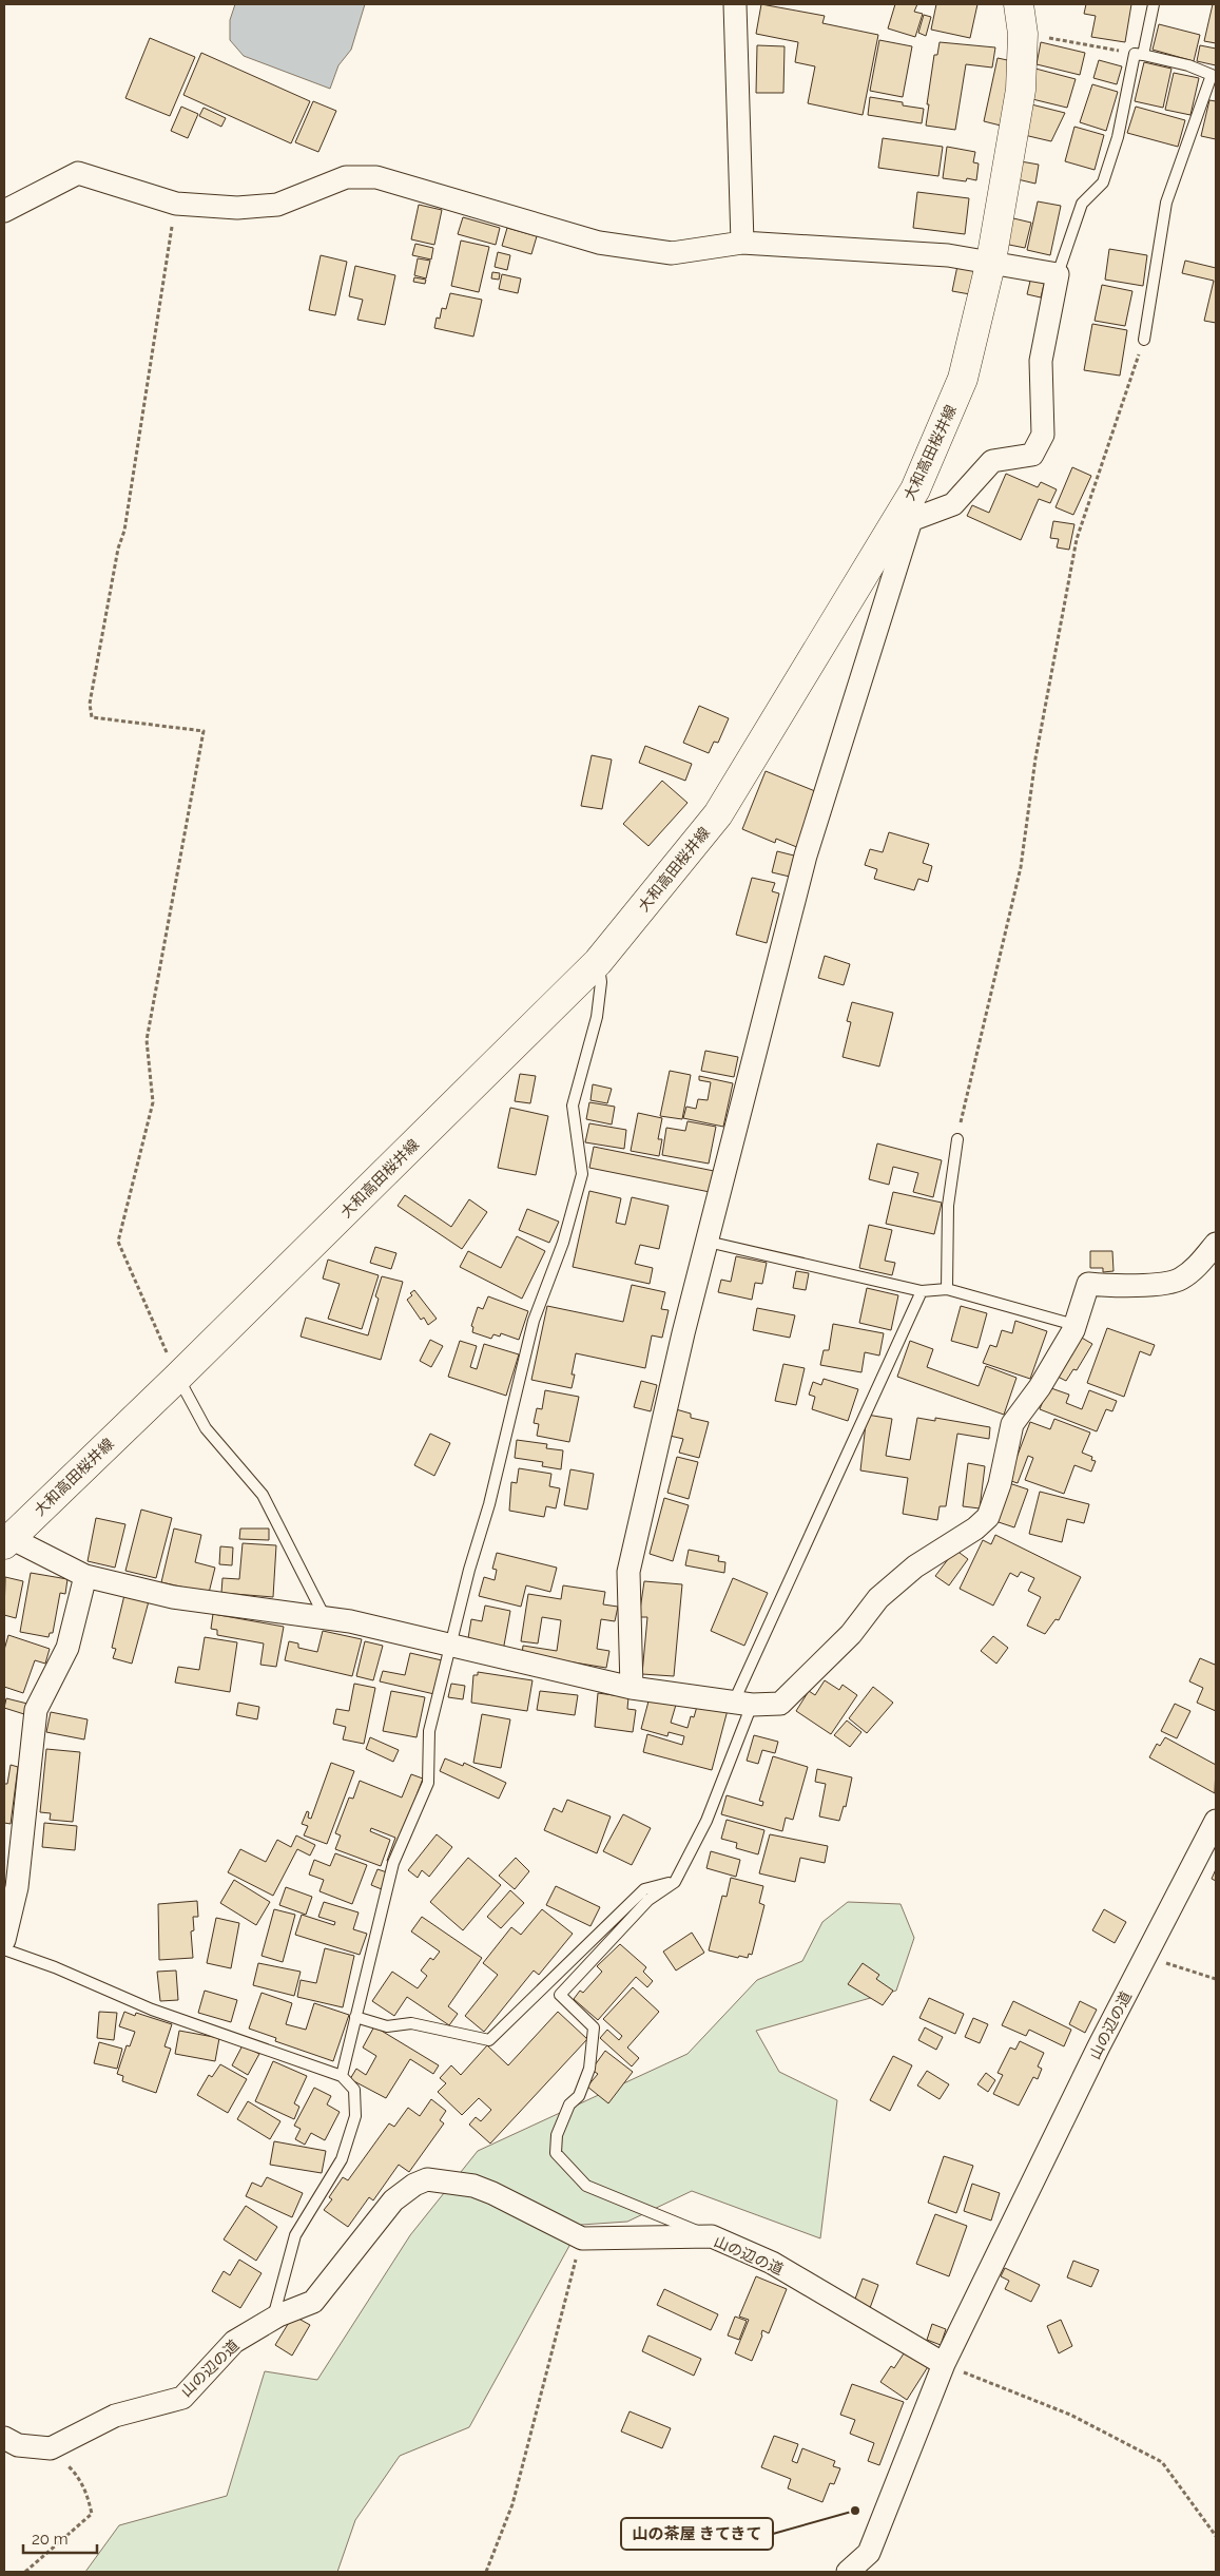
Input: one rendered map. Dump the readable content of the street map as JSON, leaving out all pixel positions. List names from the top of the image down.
{
  "streets": {
    "main road": ["大和高田桜井線"],
    "street": ["山の辺の道"]
  },
  "places": ["山の茶屋 きてきて"],
  "scale_bar": "20 m"
}
